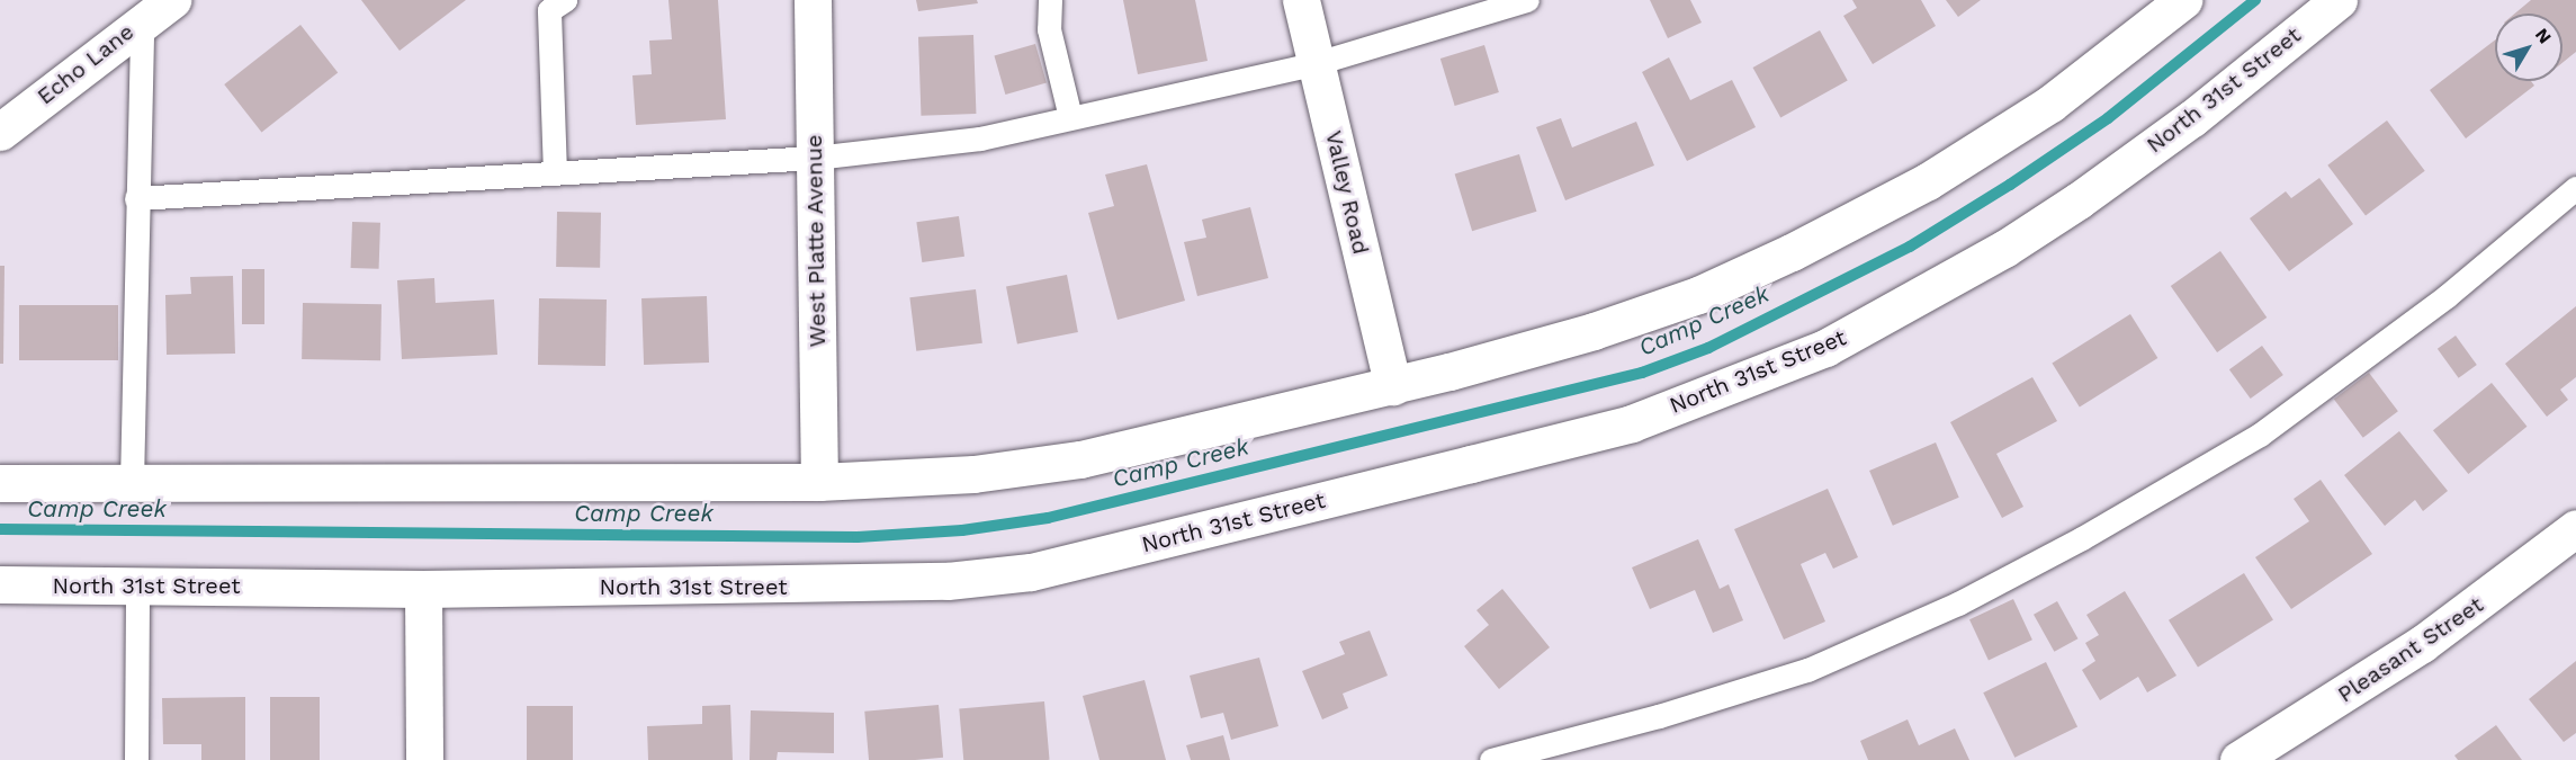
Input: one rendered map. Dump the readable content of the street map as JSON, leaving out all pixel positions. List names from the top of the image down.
{
  "streets": {
    "main road": [
      "Echo Lane",
      "North 31st Street",
      "Valley Road",
      "West Platte Avenue",
      "Pleasant Street"
    ]
  },
  "water": ["Camp Creek"],
  "north": "top right"
}
